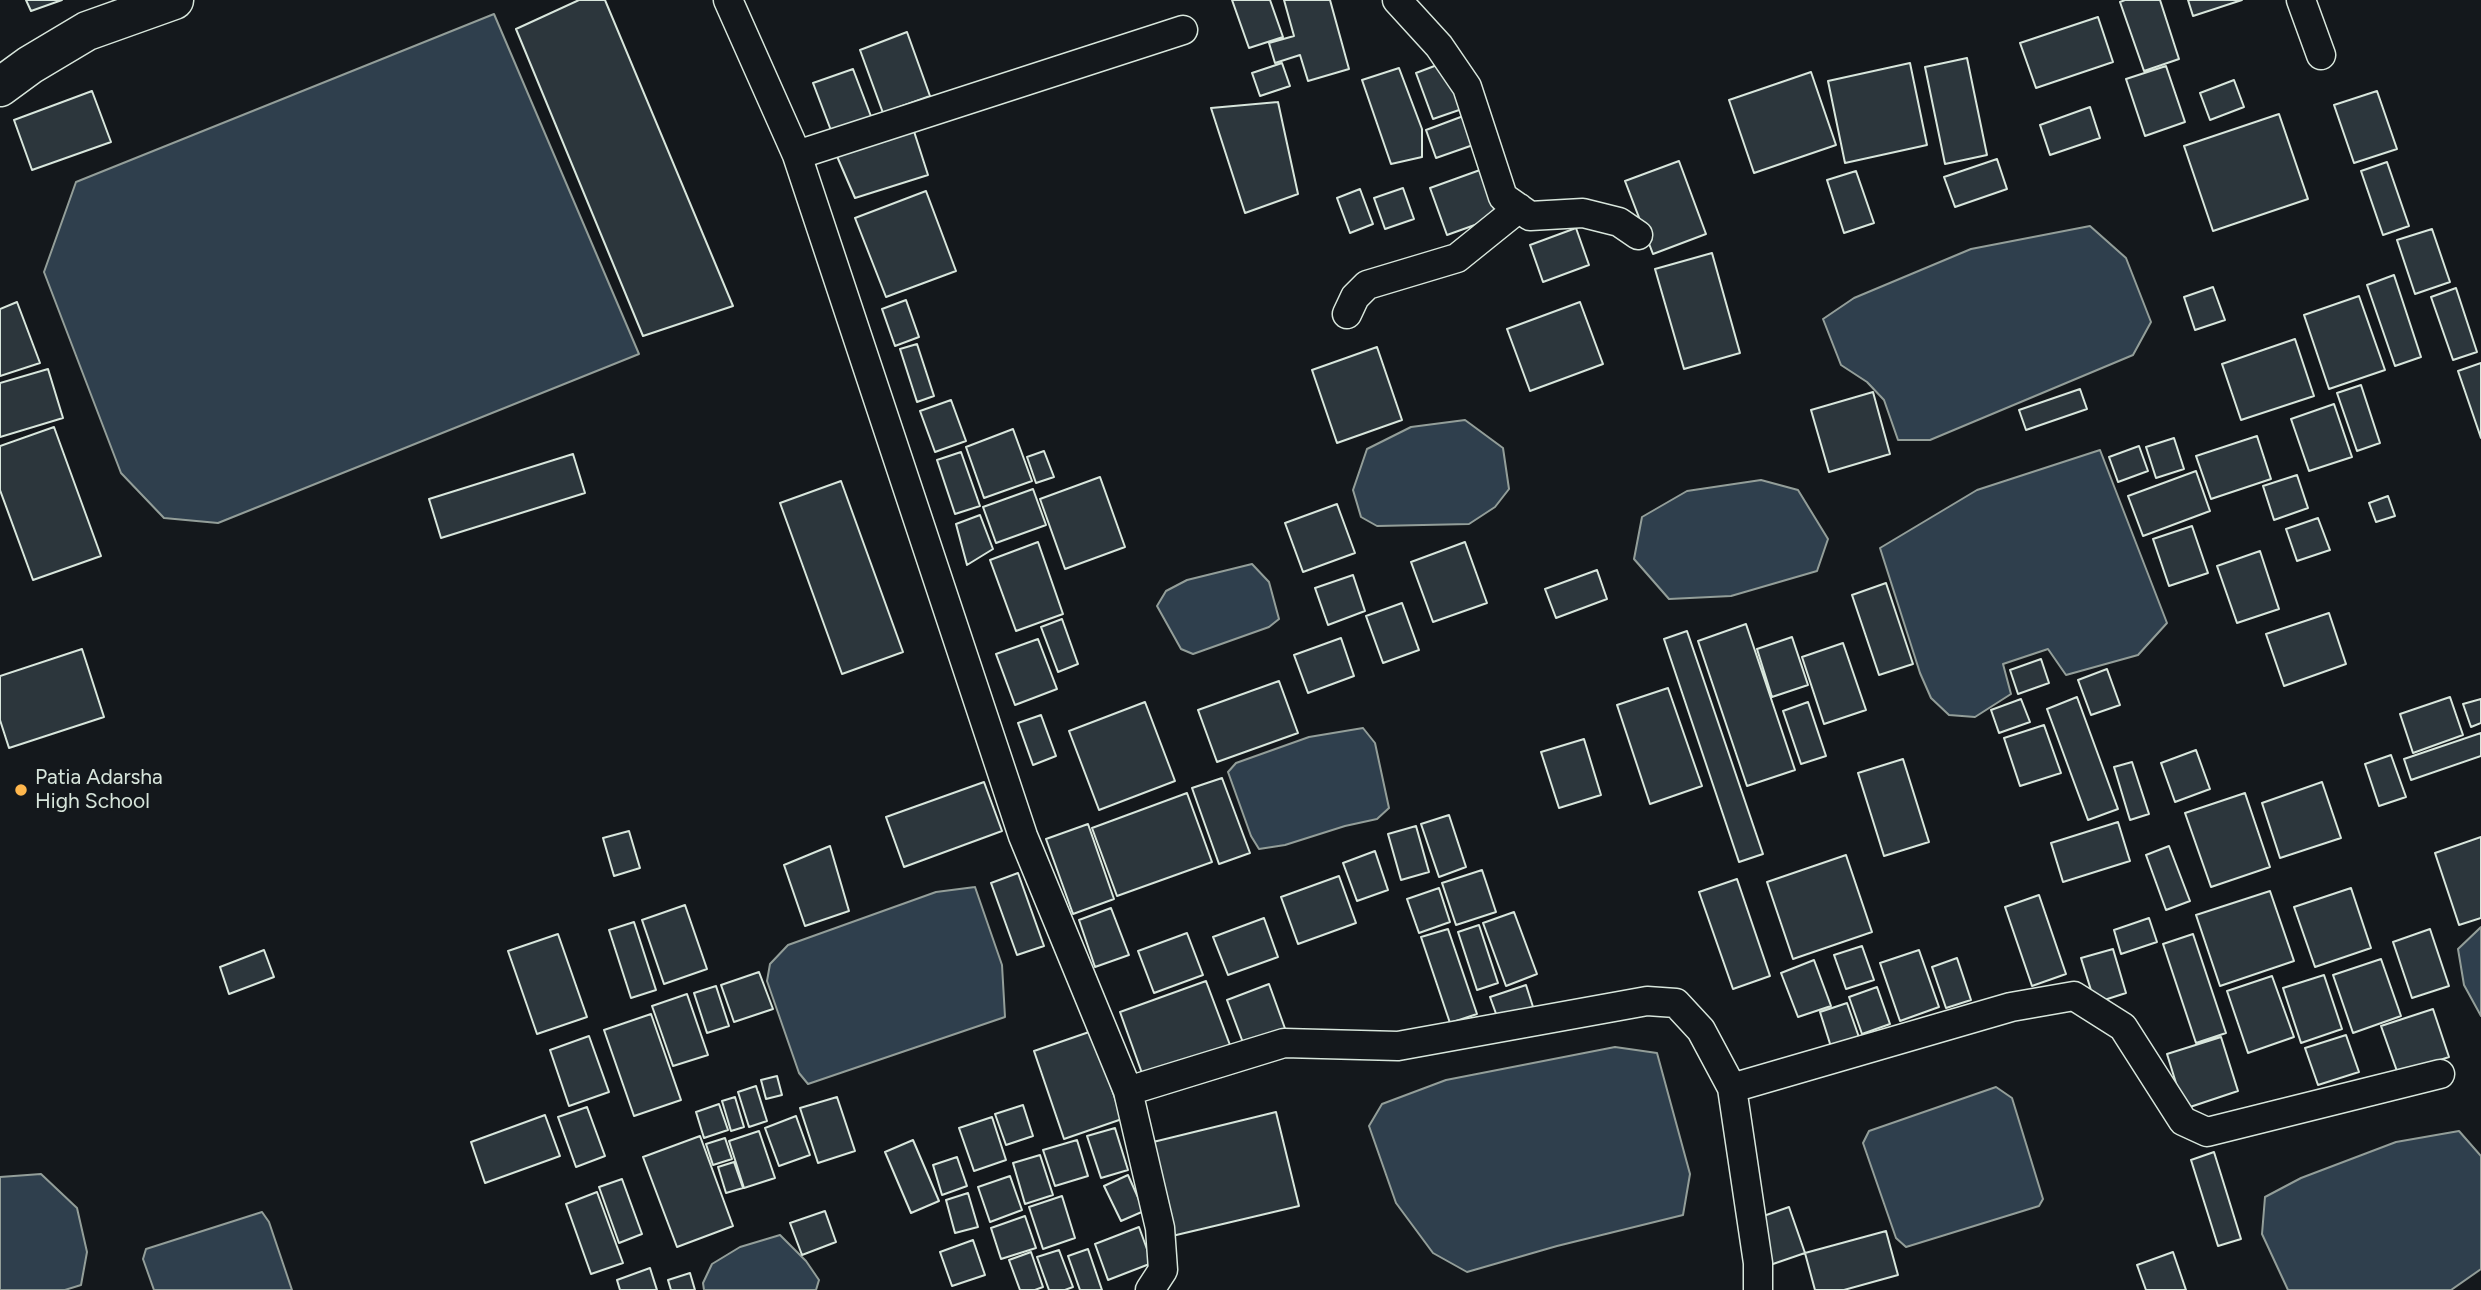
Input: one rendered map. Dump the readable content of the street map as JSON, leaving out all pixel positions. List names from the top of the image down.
{
  "places": ["Patia Adarsha High School"]
}
